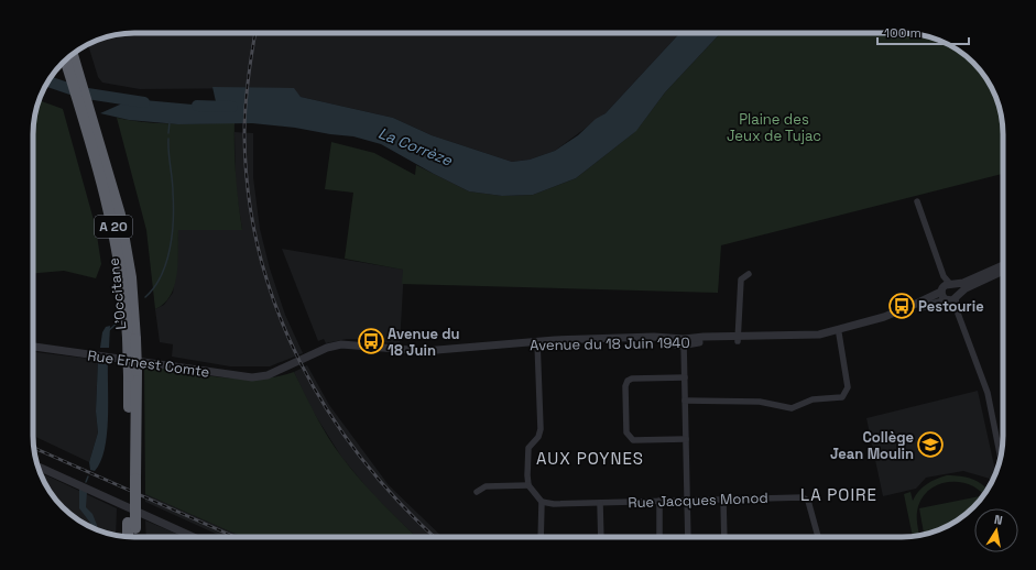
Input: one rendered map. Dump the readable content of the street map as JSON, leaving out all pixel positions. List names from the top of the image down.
{
  "streets": {
    "highway": ["A 20", "L'Occitane"],
    "street": ["Avenue du 18 Juin 1940", "Rue Ernest Comte", "Rue Jacques Monod"]
  },
  "crossings": [
    ["Avenue du 18 Juin 1940", "Rue Ernest Comte"]
  ],
  "districts": ["AUX POYNES", "LA POIRE"],
  "water": ["La Corrèze"],
  "parks": ["Plaine des Jeux de Tujac"],
  "places": {
    "bus stop": ["Pestourie", "Avenue du 18 Juin"],
    "school or university": ["Collège Jean Moulin"]
  },
  "scale_bar": "100 m",
  "north": "top"
}
